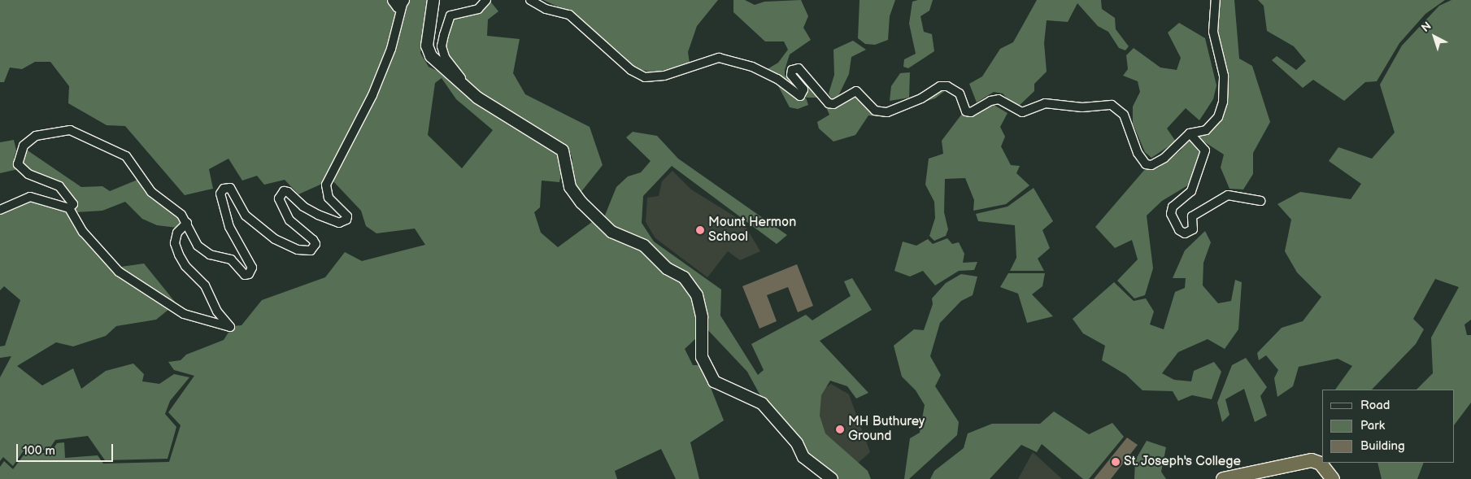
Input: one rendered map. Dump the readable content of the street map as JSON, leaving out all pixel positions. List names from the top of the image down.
{
  "places": ["Mount Hermon School", "MH Buthurey Ground", "St. Joseph's College"],
  "legend": ["Road", "Park", "Building"],
  "scale_bar": "100 m",
  "north": "top left"
}
